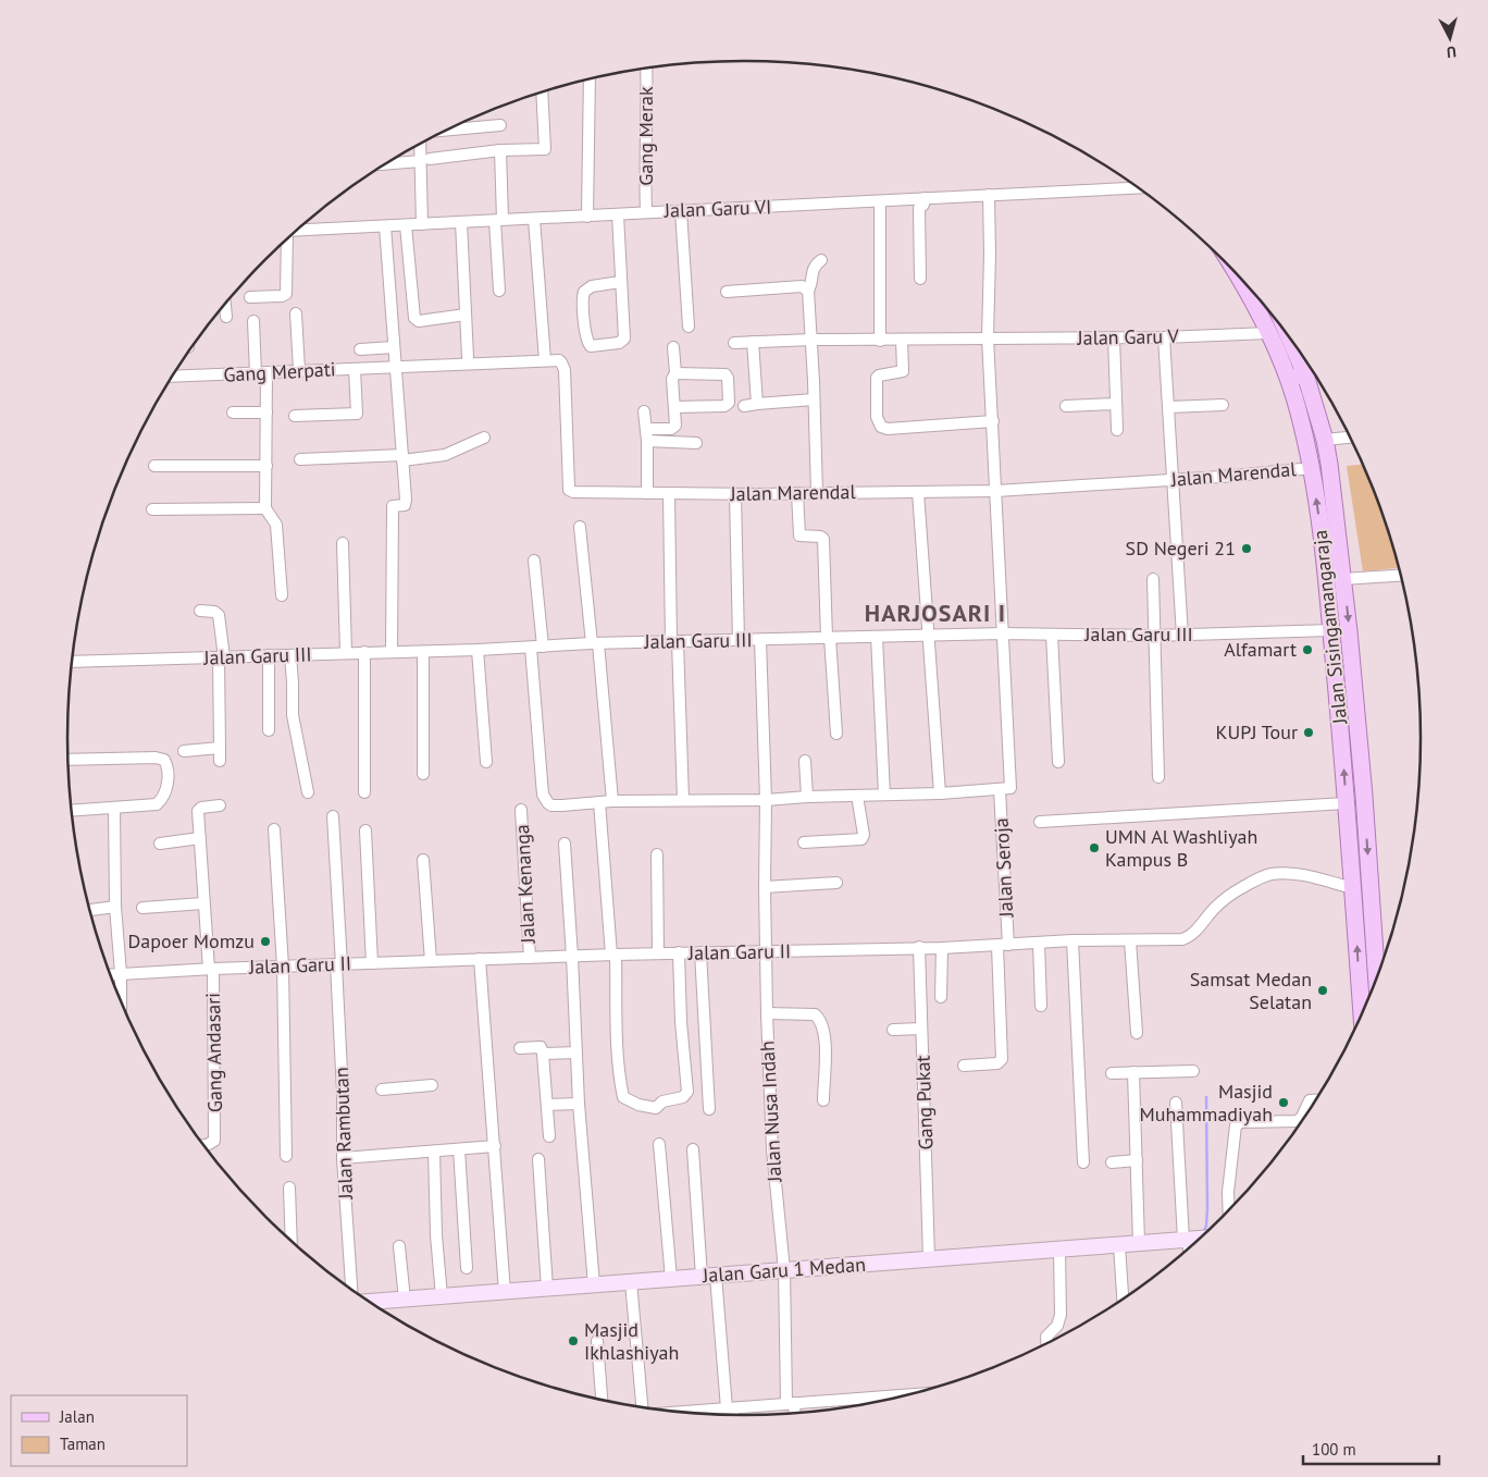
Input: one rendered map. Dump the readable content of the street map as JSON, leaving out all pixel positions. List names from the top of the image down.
{
  "streets": {
    "main road": ["Jalan Sisingamangaraja"],
    "street": [
      "Gang Merak",
      "Jalan Garu VI",
      "Jalan Garu V",
      "Gang Merpati",
      "Jalan Marendal",
      "Jalan Garu III",
      "Jalan Seroja",
      "Jalan Kenanga",
      "Jalan Garu II",
      "Gang Andasari",
      "Gang Pukat",
      "Jalan Nusa Indah",
      "Jalan Rambutan",
      "Jalan Garu 1 Medan"
    ]
  },
  "crossings": [
    ["Gang Merak", "Jalan Garu VI"],
    ["Jalan Garu V", "Jalan Sisingamangaraja"],
    ["Jalan Marendal", "Jalan Sisingamangaraja"],
    ["Jalan Sisingamangaraja", "Jalan Garu III"],
    ["Jalan Sisingamangaraja", "Jalan Garu II"],
    ["Jalan Garu III", "Jalan Nusa Indah"],
    ["Jalan Seroja", "Jalan Garu II"],
    ["Jalan Kenanga", "Jalan Garu II"],
    ["Jalan Garu II", "Gang Andasari"],
    ["Jalan Garu II", "Gang Pukat"],
    ["Jalan Garu II", "Jalan Nusa Indah"],
    ["Jalan Garu II", "Jalan Rambutan"],
    ["Gang Pukat", "Jalan Garu 1 Medan"],
    ["Jalan Nusa Indah", "Jalan Garu 1 Medan"]
  ],
  "districts": ["HARJOSARI I"],
  "places": [
    "SD Negeri 21",
    "Alfamart",
    "KUPJ Tour",
    "UMN Al Washliyah Kampus B",
    "Dapoer Momzu",
    "Samsat Medan Selatan",
    "Masjid Muhammadiyah",
    "Masjid Ikhlashiyah"
  ],
  "legend": ["Jalan", "Taman"],
  "scale_bar": "100 m",
  "north": "bottom"
}
